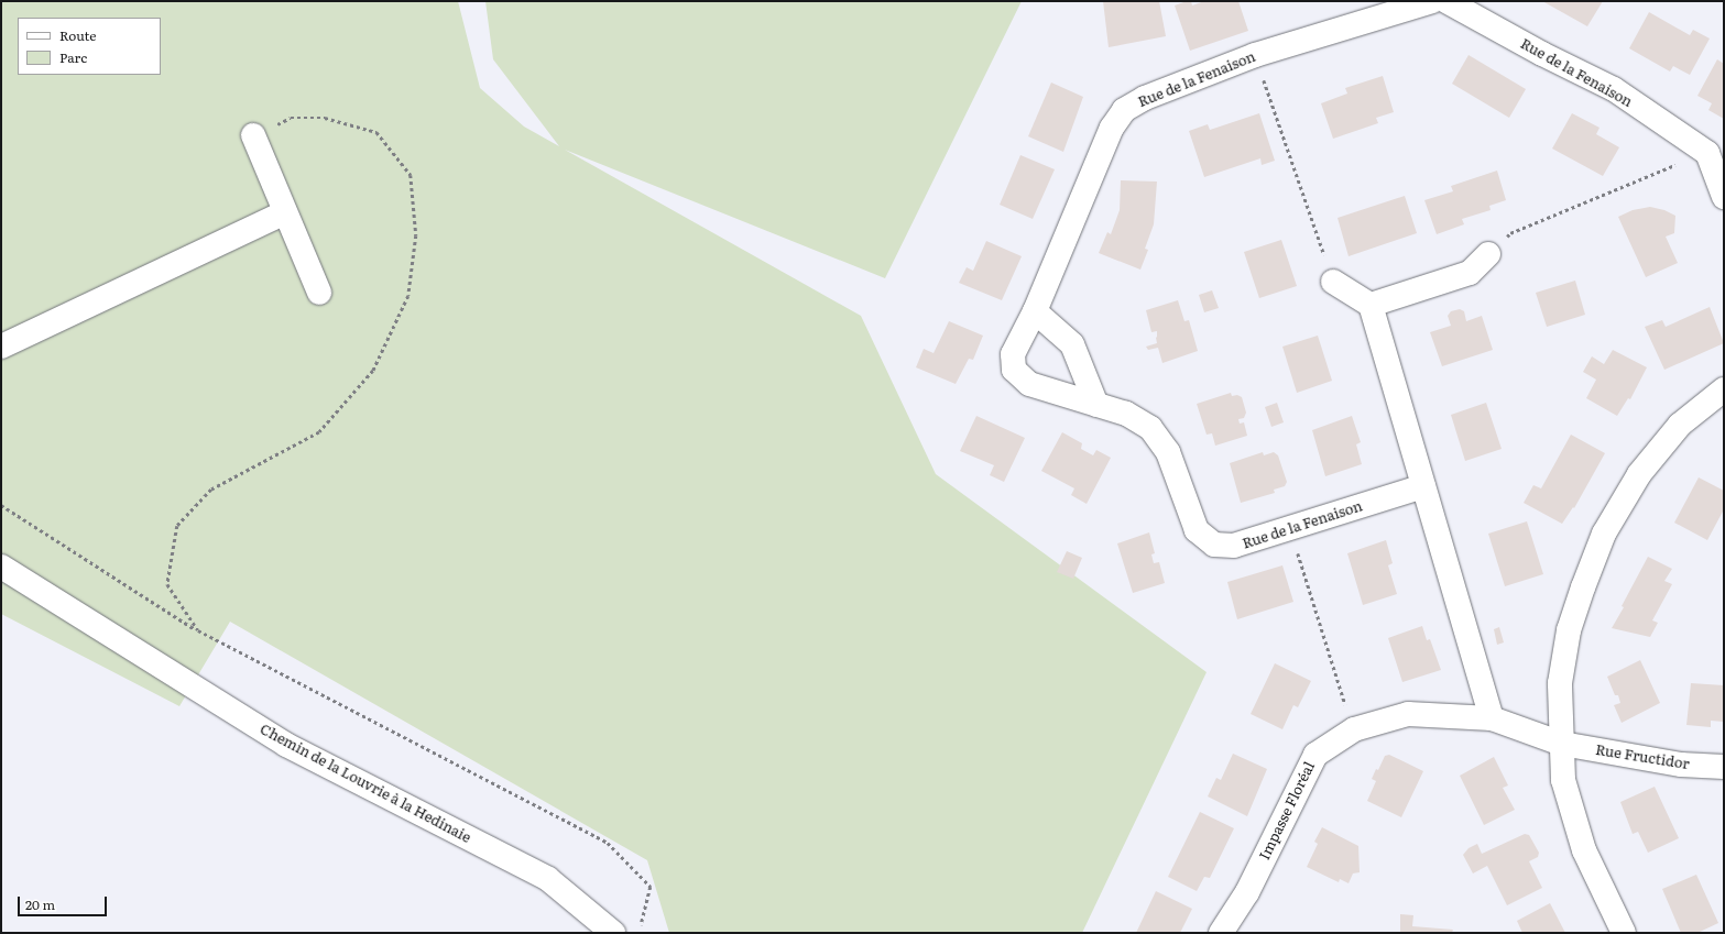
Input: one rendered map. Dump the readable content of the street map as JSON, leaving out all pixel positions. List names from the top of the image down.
{
  "streets": {
    "street": [
      "Rue de la Fenaison",
      "Rue Fructidor",
      "Chemin de la Louvrie à la Hedinaie",
      "Impasse Floréal"
    ]
  },
  "crossings": [
    ["Rue Fructidor", "Impasse Floréal"]
  ],
  "legend": ["Route", "Parc"],
  "scale_bar": "20 m"
}
